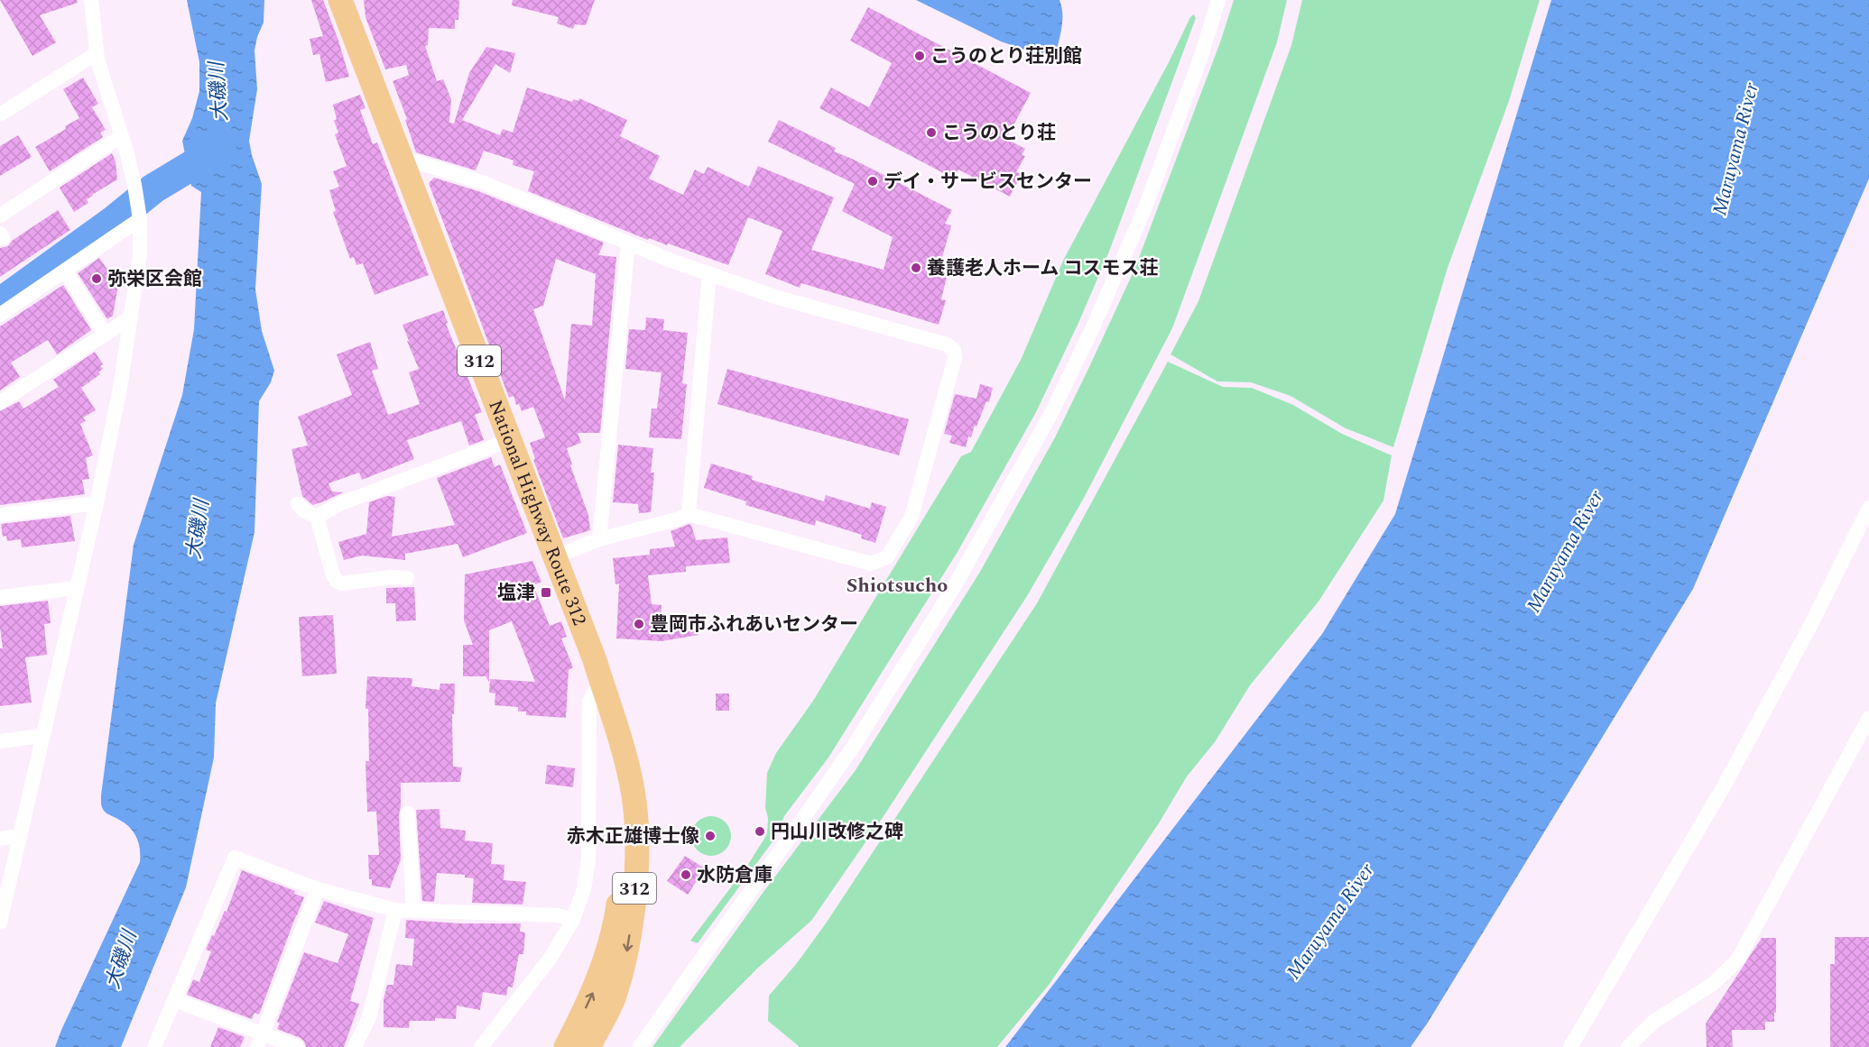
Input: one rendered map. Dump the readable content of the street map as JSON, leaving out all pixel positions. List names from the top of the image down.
{
  "streets": {
    "highway": ["312", "National Highway Route 312"]
  },
  "districts": ["Shiotsucho"],
  "water": ["大磯川", "Maruyama River"],
  "places": {
    "other": [
      "こうのとり荘別館",
      "こうのとり荘",
      "デイ・サービスセンター",
      "養護老人ホーム コスモス荘",
      "弥栄区会館",
      "豊岡市ふれあいセンター",
      "円山川改修之碑",
      "赤木正雄博士像",
      "水防倉庫"
    ],
    "transit": ["塩津"]
  }
}
